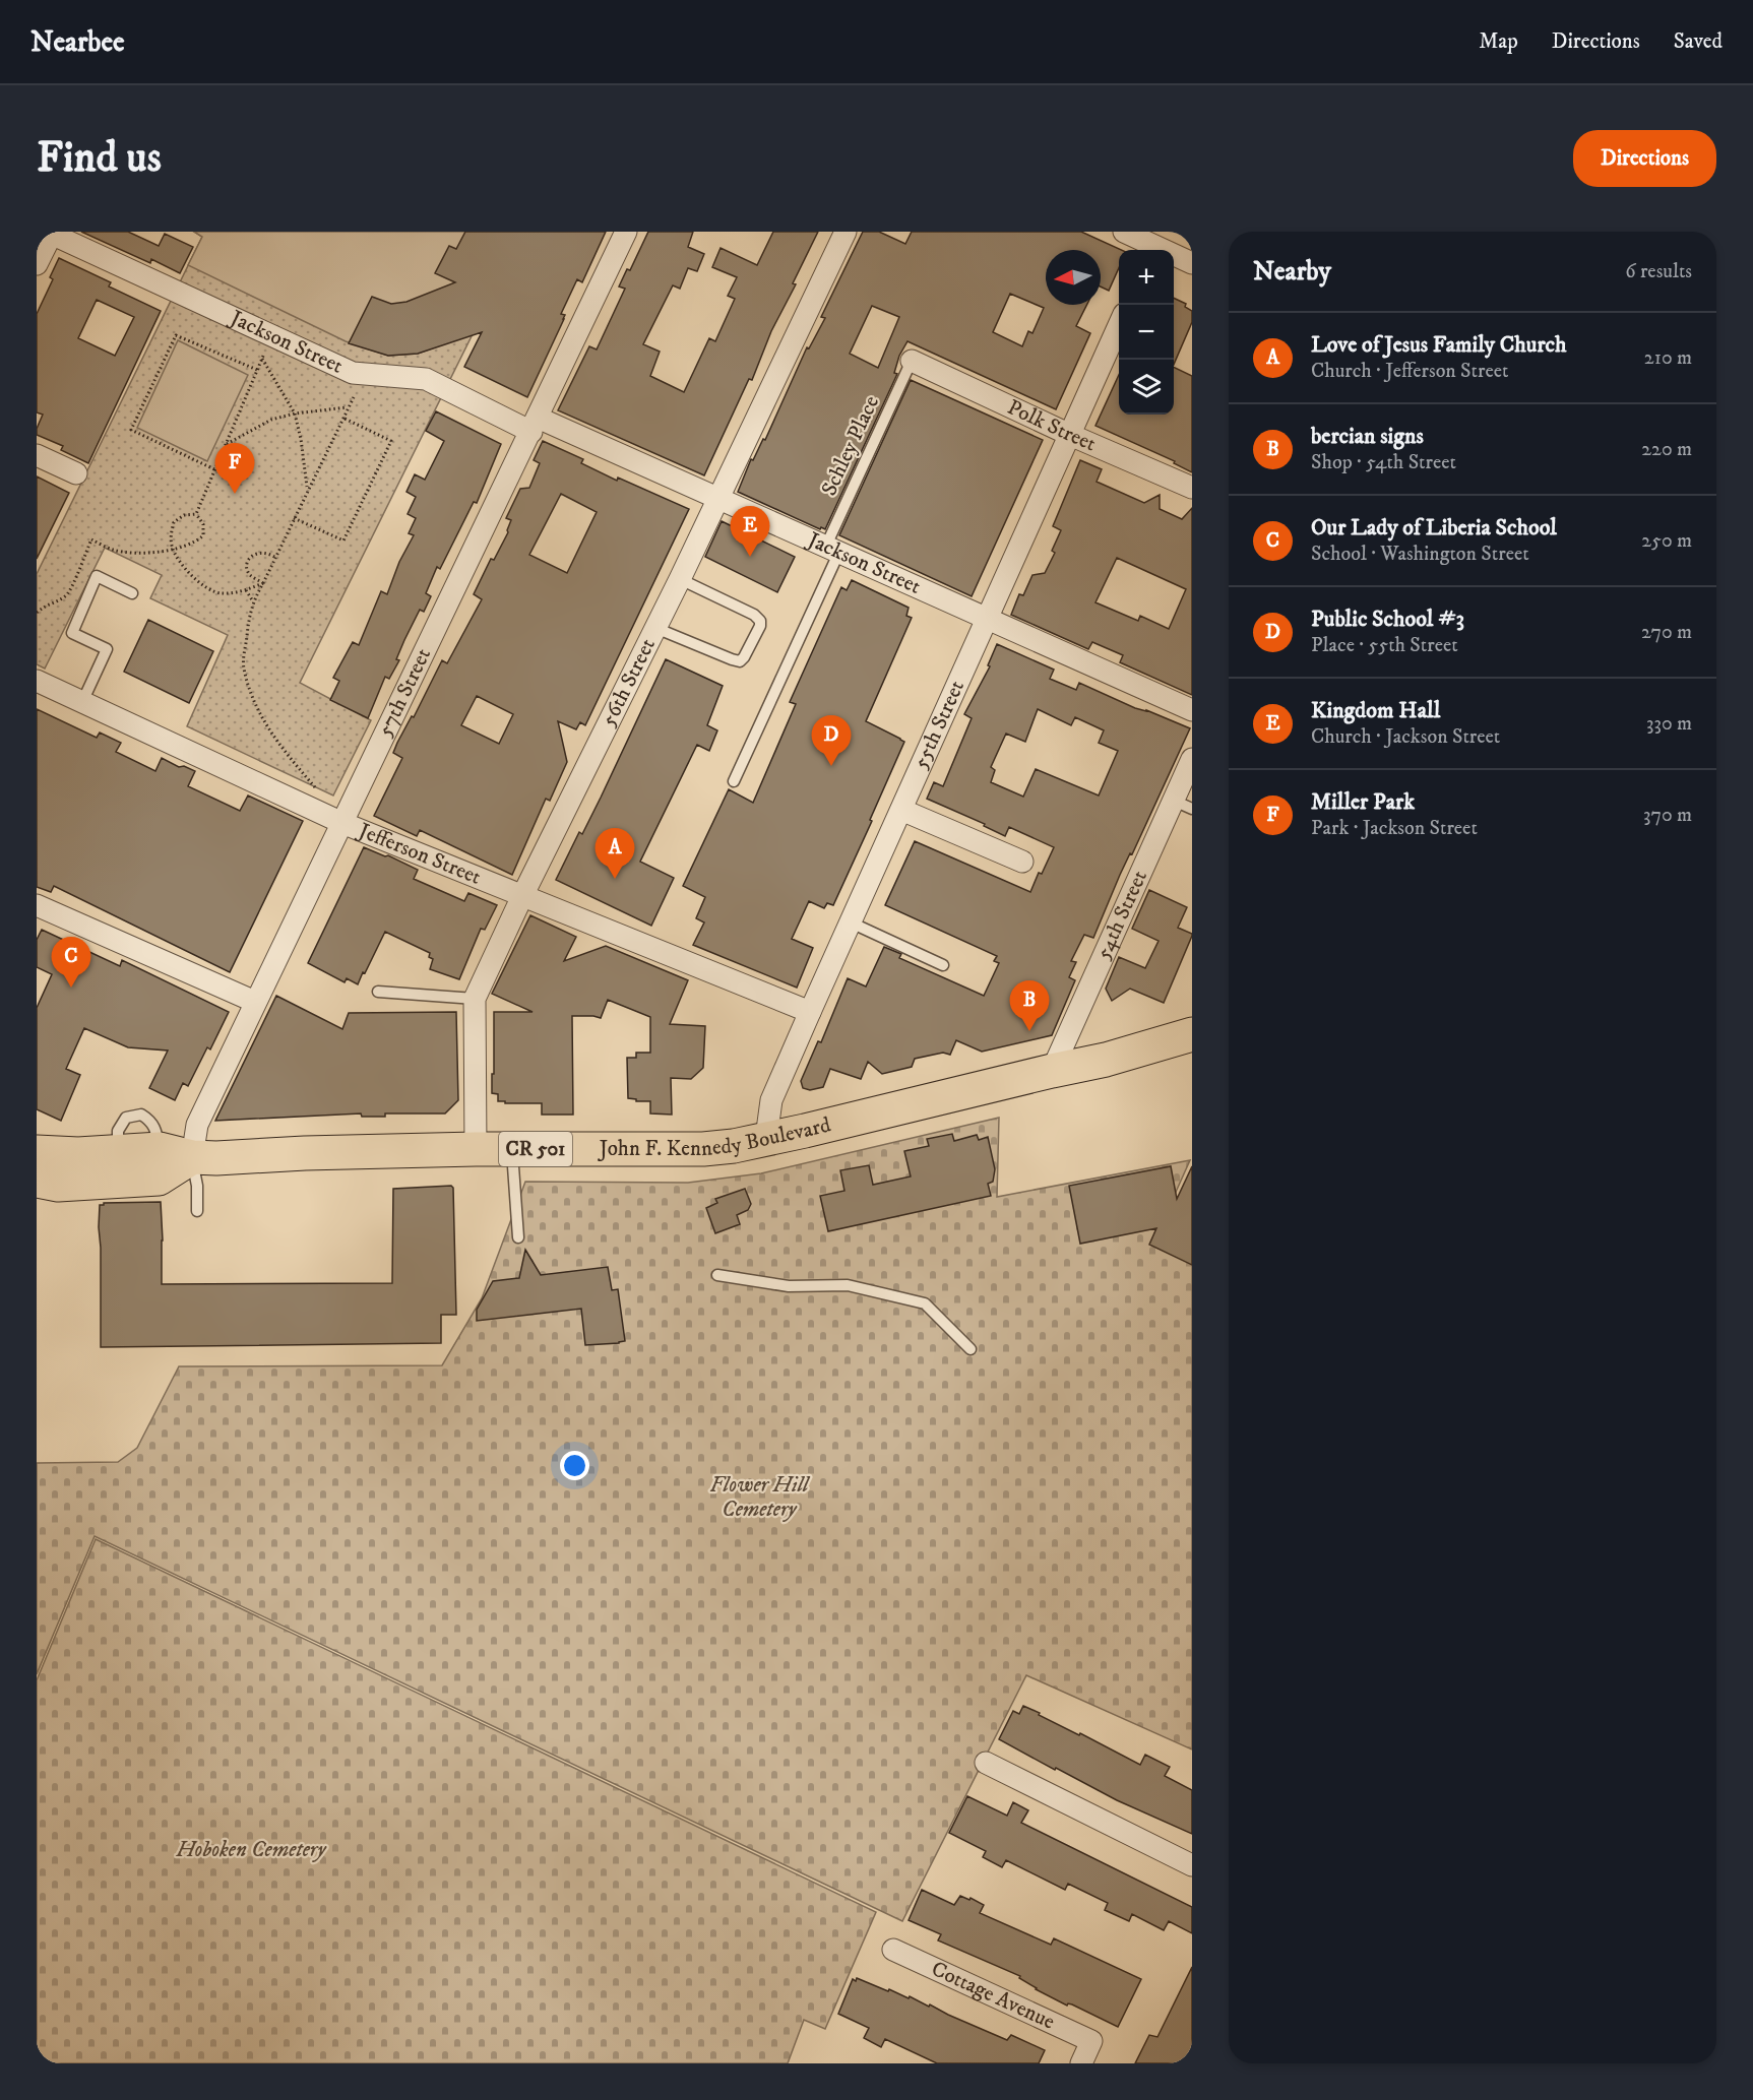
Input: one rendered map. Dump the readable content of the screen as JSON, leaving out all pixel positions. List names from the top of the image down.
{
  "streets": {
    "main road": ["John F. Kennedy Boulevard", "CR 501"],
    "street": [
      "Jackson Street",
      "Polk Street",
      "56th Street",
      "57th Street",
      "55th Street",
      "Jefferson Street",
      "54th Street",
      "Cottage Avenue"
    ],
    "lane": ["Schley Place"]
  },
  "crossings": [
    ["Jackson Street", "Schley Place"],
    ["Jackson Street", "56th Street"],
    ["Jackson Street", "57th Street"],
    ["Jackson Street", "55th Street"],
    ["Polk Street", "Schley Place"],
    ["Polk Street", "55th Street"],
    ["56th Street", "Jefferson Street"],
    ["56th Street", "John F. Kennedy Boulevard"],
    ["57th Street", "Jefferson Street"],
    ["57th Street", "John F. Kennedy Boulevard"],
    ["55th Street", "Jefferson Street"],
    ["55th Street", "John F. Kennedy Boulevard"],
    ["54th Street", "John F. Kennedy Boulevard"]
  ],
  "parks": ["Flower Hill Cemetery", "Hoboken Cemetery"],
  "north": "left",
  "page": {
    "header": "Nearbee",
    "nav": ["Map", "Directions", "Saved"],
    "buttons": "Directions",
    "title": "Find us",
    "heading": ["Nearby", "6 results"],
    "map_buttons": ["+", "−"],
    "list": [
      {
        "mark": "A",
        "name": "Love of Jesus Family Church",
        "note": "Church · Jefferson Street",
        "value": "210 m"
      },
      {
        "mark": "B",
        "name": "bercian signs",
        "note": "Shop · 54th Street",
        "value": "220 m"
      },
      {
        "mark": "C",
        "name": "Our Lady of Liberia School",
        "note": "School · Washington Street",
        "value": "250 m"
      },
      {
        "mark": "D",
        "name": "Public School #3",
        "note": "Place · 55th Street",
        "value": "270 m"
      },
      {
        "mark": "E",
        "name": "Kingdom Hall",
        "note": "Church · Jackson Street",
        "value": "330 m"
      },
      {
        "mark": "F",
        "name": "Miller Park",
        "note": "Park · Jackson Street",
        "value": "370 m"
      }
    ],
    "pins": [
      "F",
      "E",
      "D",
      "A",
      "C",
      "B"
    ]
  }
}
